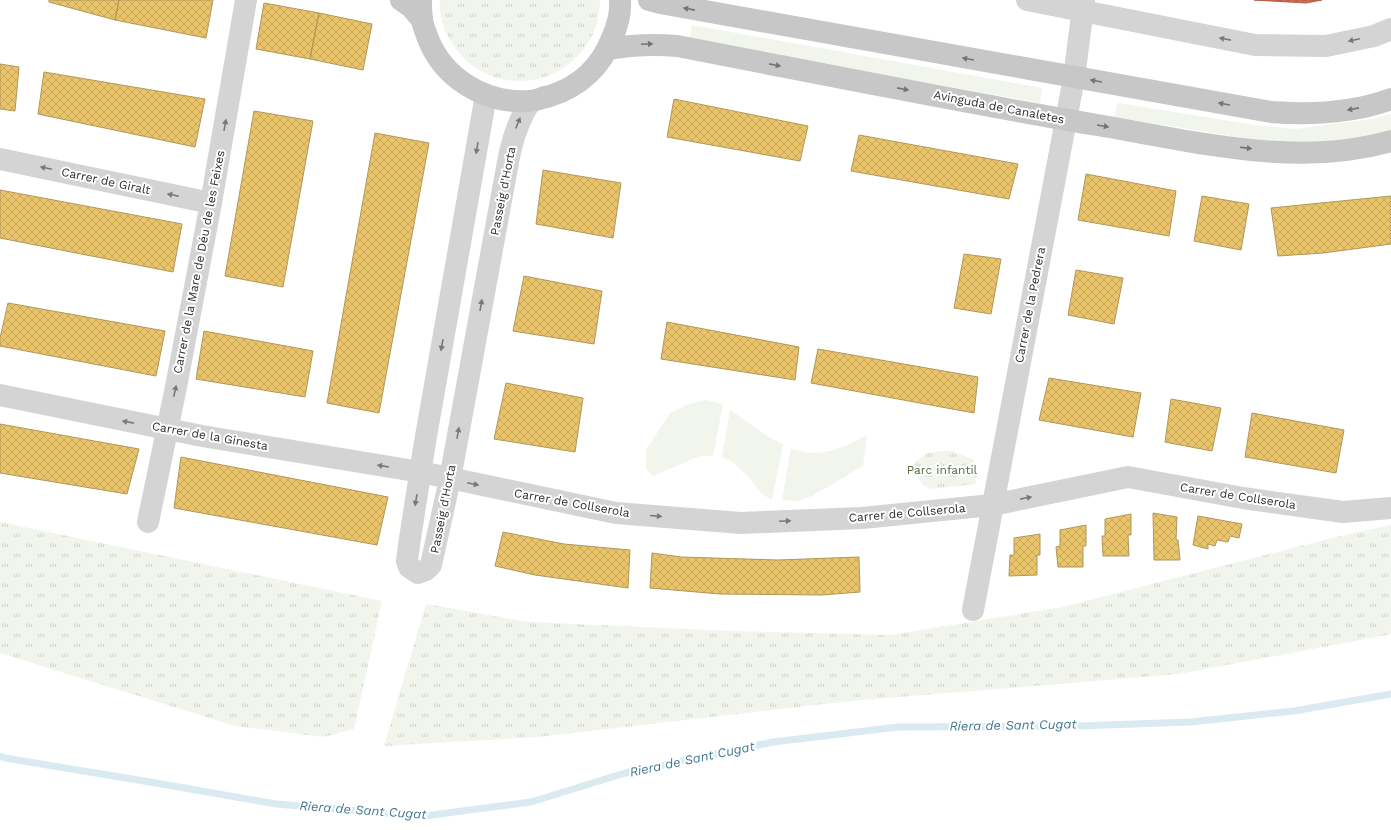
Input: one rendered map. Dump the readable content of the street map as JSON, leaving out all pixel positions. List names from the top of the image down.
{
  "streets": {
    "main road": ["Avinguda de Canaletes"],
    "street": [
      "Carrer de Giralt",
      "Passeig d'Horta",
      "Carrer de la Mare de Déu de les Feixes",
      "Carrer de la Pedrera",
      "Carrer de la Ginesta",
      "Carrer de Collserola"
    ]
  },
  "crossings": [
    ["Avinguda de Canaletes", "Carrer de la Pedrera"],
    ["Carrer de Giralt", "Carrer de la Mare de Déu de les Feixes"],
    ["Passeig d'Horta", "Carrer de la Ginesta"],
    ["Passeig d'Horta", "Carrer de Collserola"],
    ["Carrer de la Mare de Déu de les Feixes", "Carrer de la Ginesta"],
    ["Carrer de la Pedrera", "Carrer de Collserola"],
    ["Carrer de la Ginesta", "Carrer de Collserola"]
  ],
  "one_way": [
    "Carrer de Giralt",
    "Carrer de la Mare de Déu de les Feixes",
    "Carrer de la Ginesta",
    "Carrer de Collserola"
  ],
  "water": ["Riera de Sant Cugat"],
  "parks": ["Parc infantil"]
}
